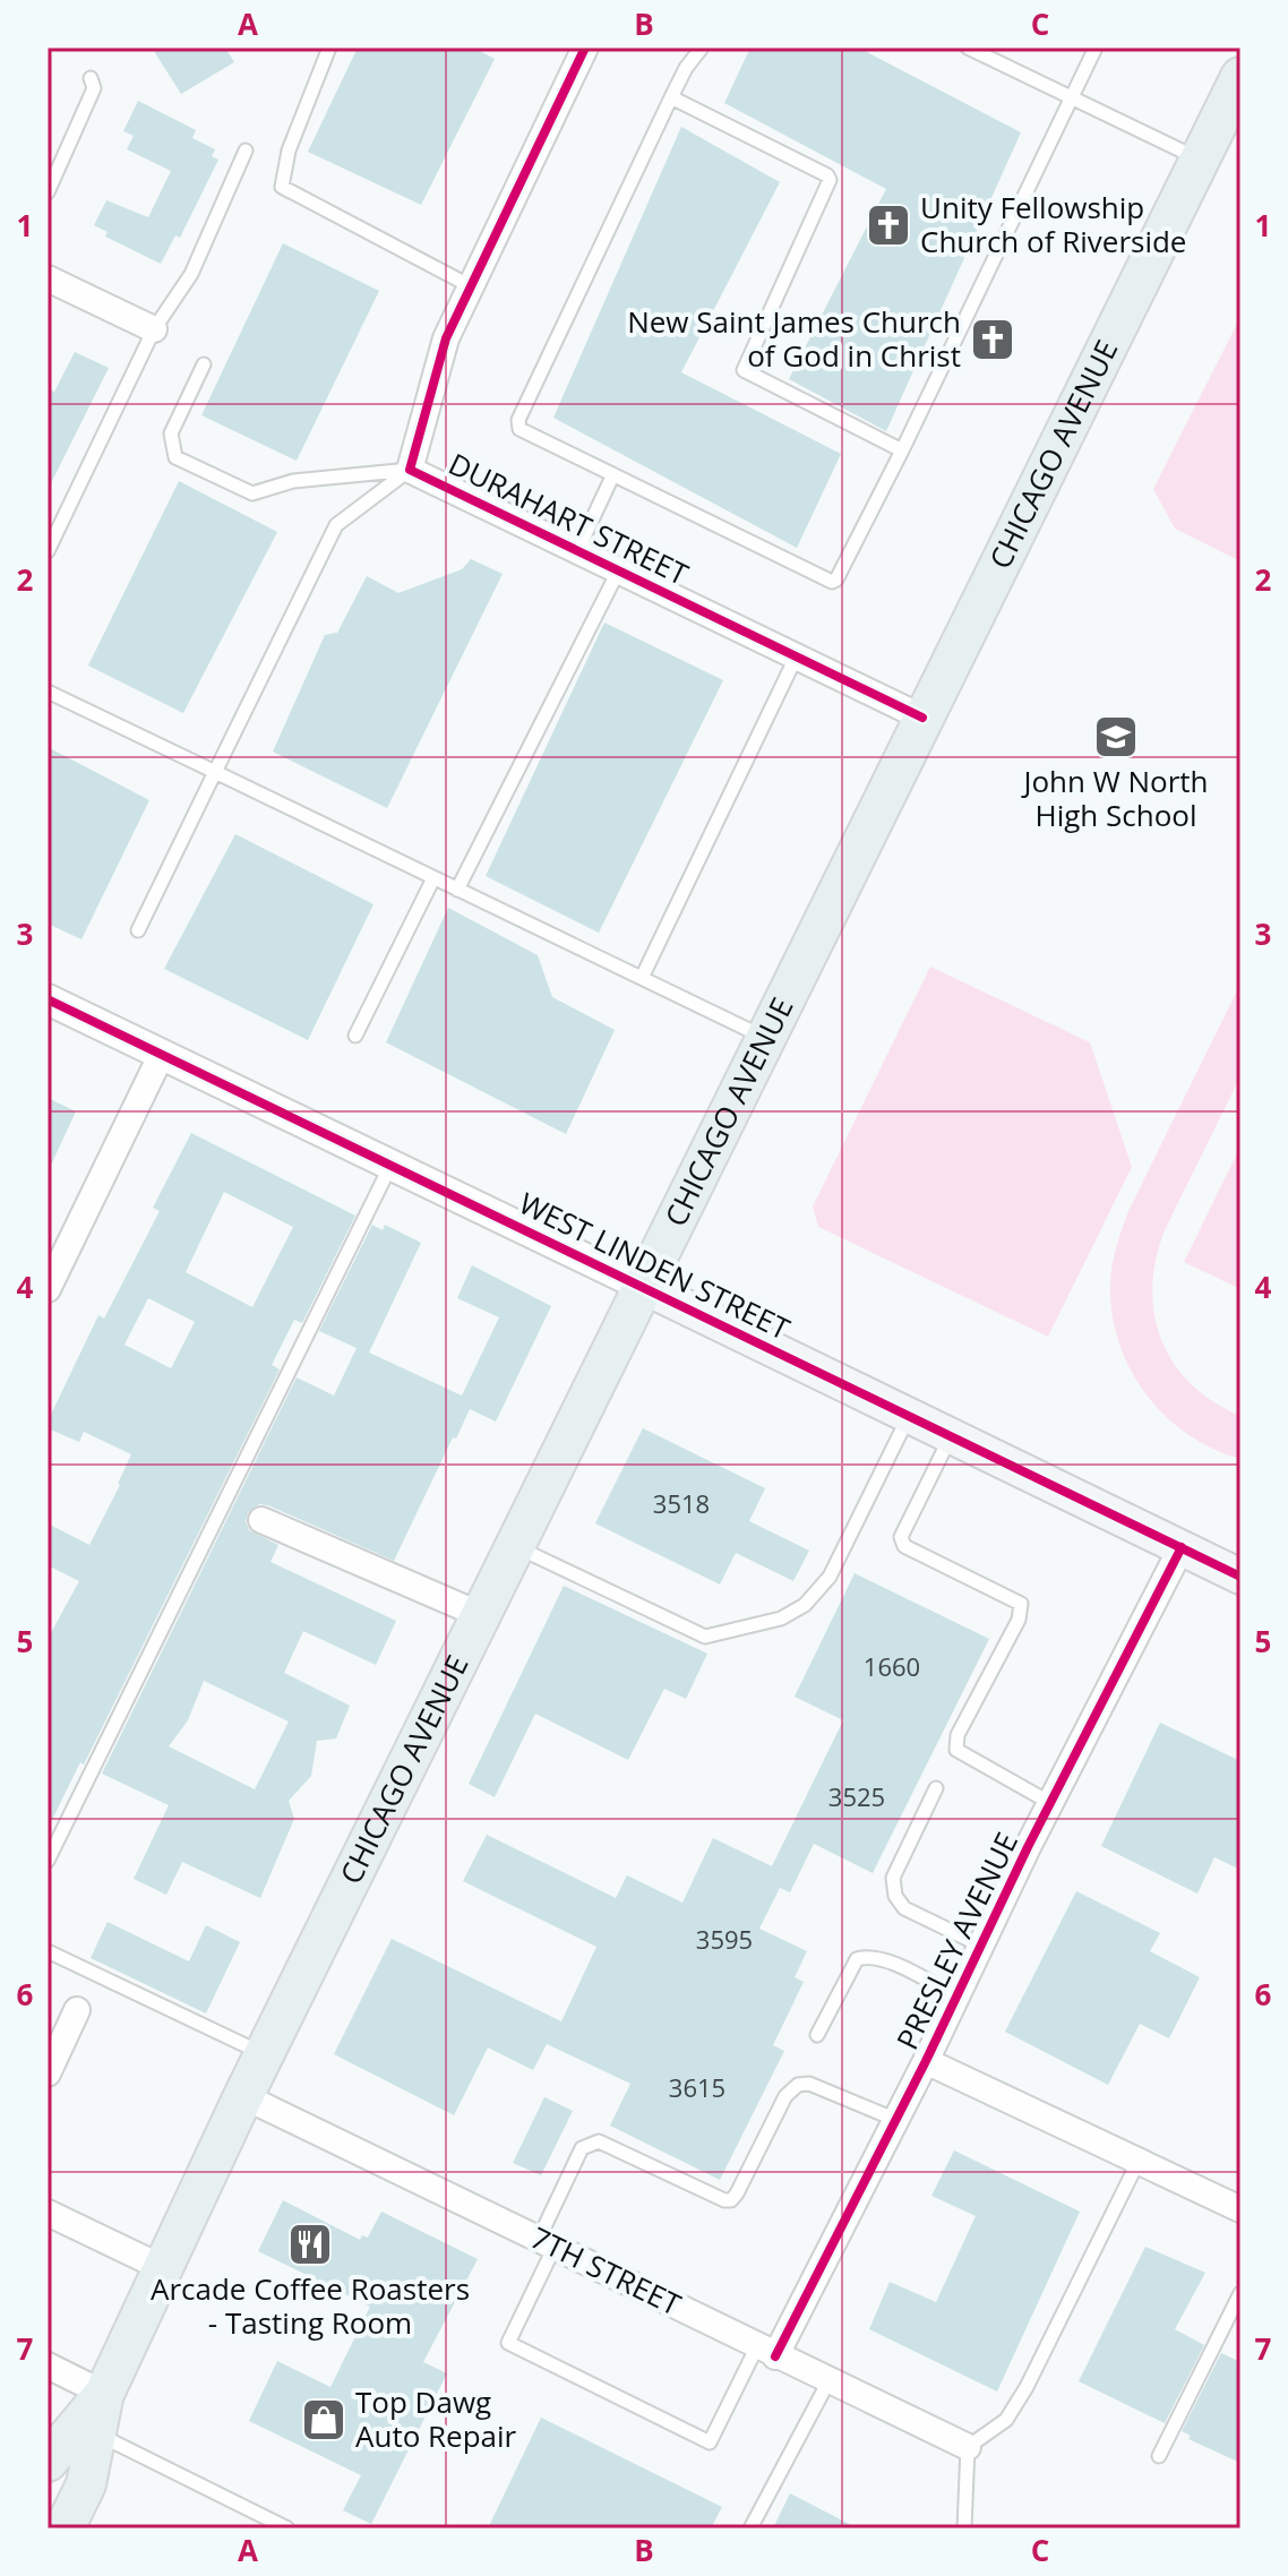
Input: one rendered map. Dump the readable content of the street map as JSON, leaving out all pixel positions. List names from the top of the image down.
{
  "streets": {
    "main road": ["CHICAGO AVENUE", "WEST LINDEN STREET"],
    "street": ["DURAHART STREET", "PRESLEY AVENUE", "7TH STREET"]
  },
  "crossings": [
    ["CHICAGO AVENUE", "DURAHART STREET"],
    ["CHICAGO AVENUE", "WEST LINDEN STREET"],
    ["CHICAGO AVENUE", "7TH STREET"],
    ["WEST LINDEN STREET", "PRESLEY AVENUE"],
    ["PRESLEY AVENUE", "7TH STREET"]
  ],
  "places": {
    "church": ["Unity Fellowship Church of Riverside", "New Saint James Church of God in Christ"],
    "school or university": ["John W North High School"],
    "restaurant": ["Arcade Coffee Roasters - Tasting Room"],
    "shop": ["Top Dawg Auto Repair"]
  },
  "house_numbers": [
    "3518",
    "1660",
    "3525",
    "3595",
    "3615"
  ],
  "grid": {
    "columns": ["A", "B", "C"],
    "rows": [
      "1",
      "2",
      "3",
      "4",
      "5",
      "6",
      "7"
    ]
  }
}
